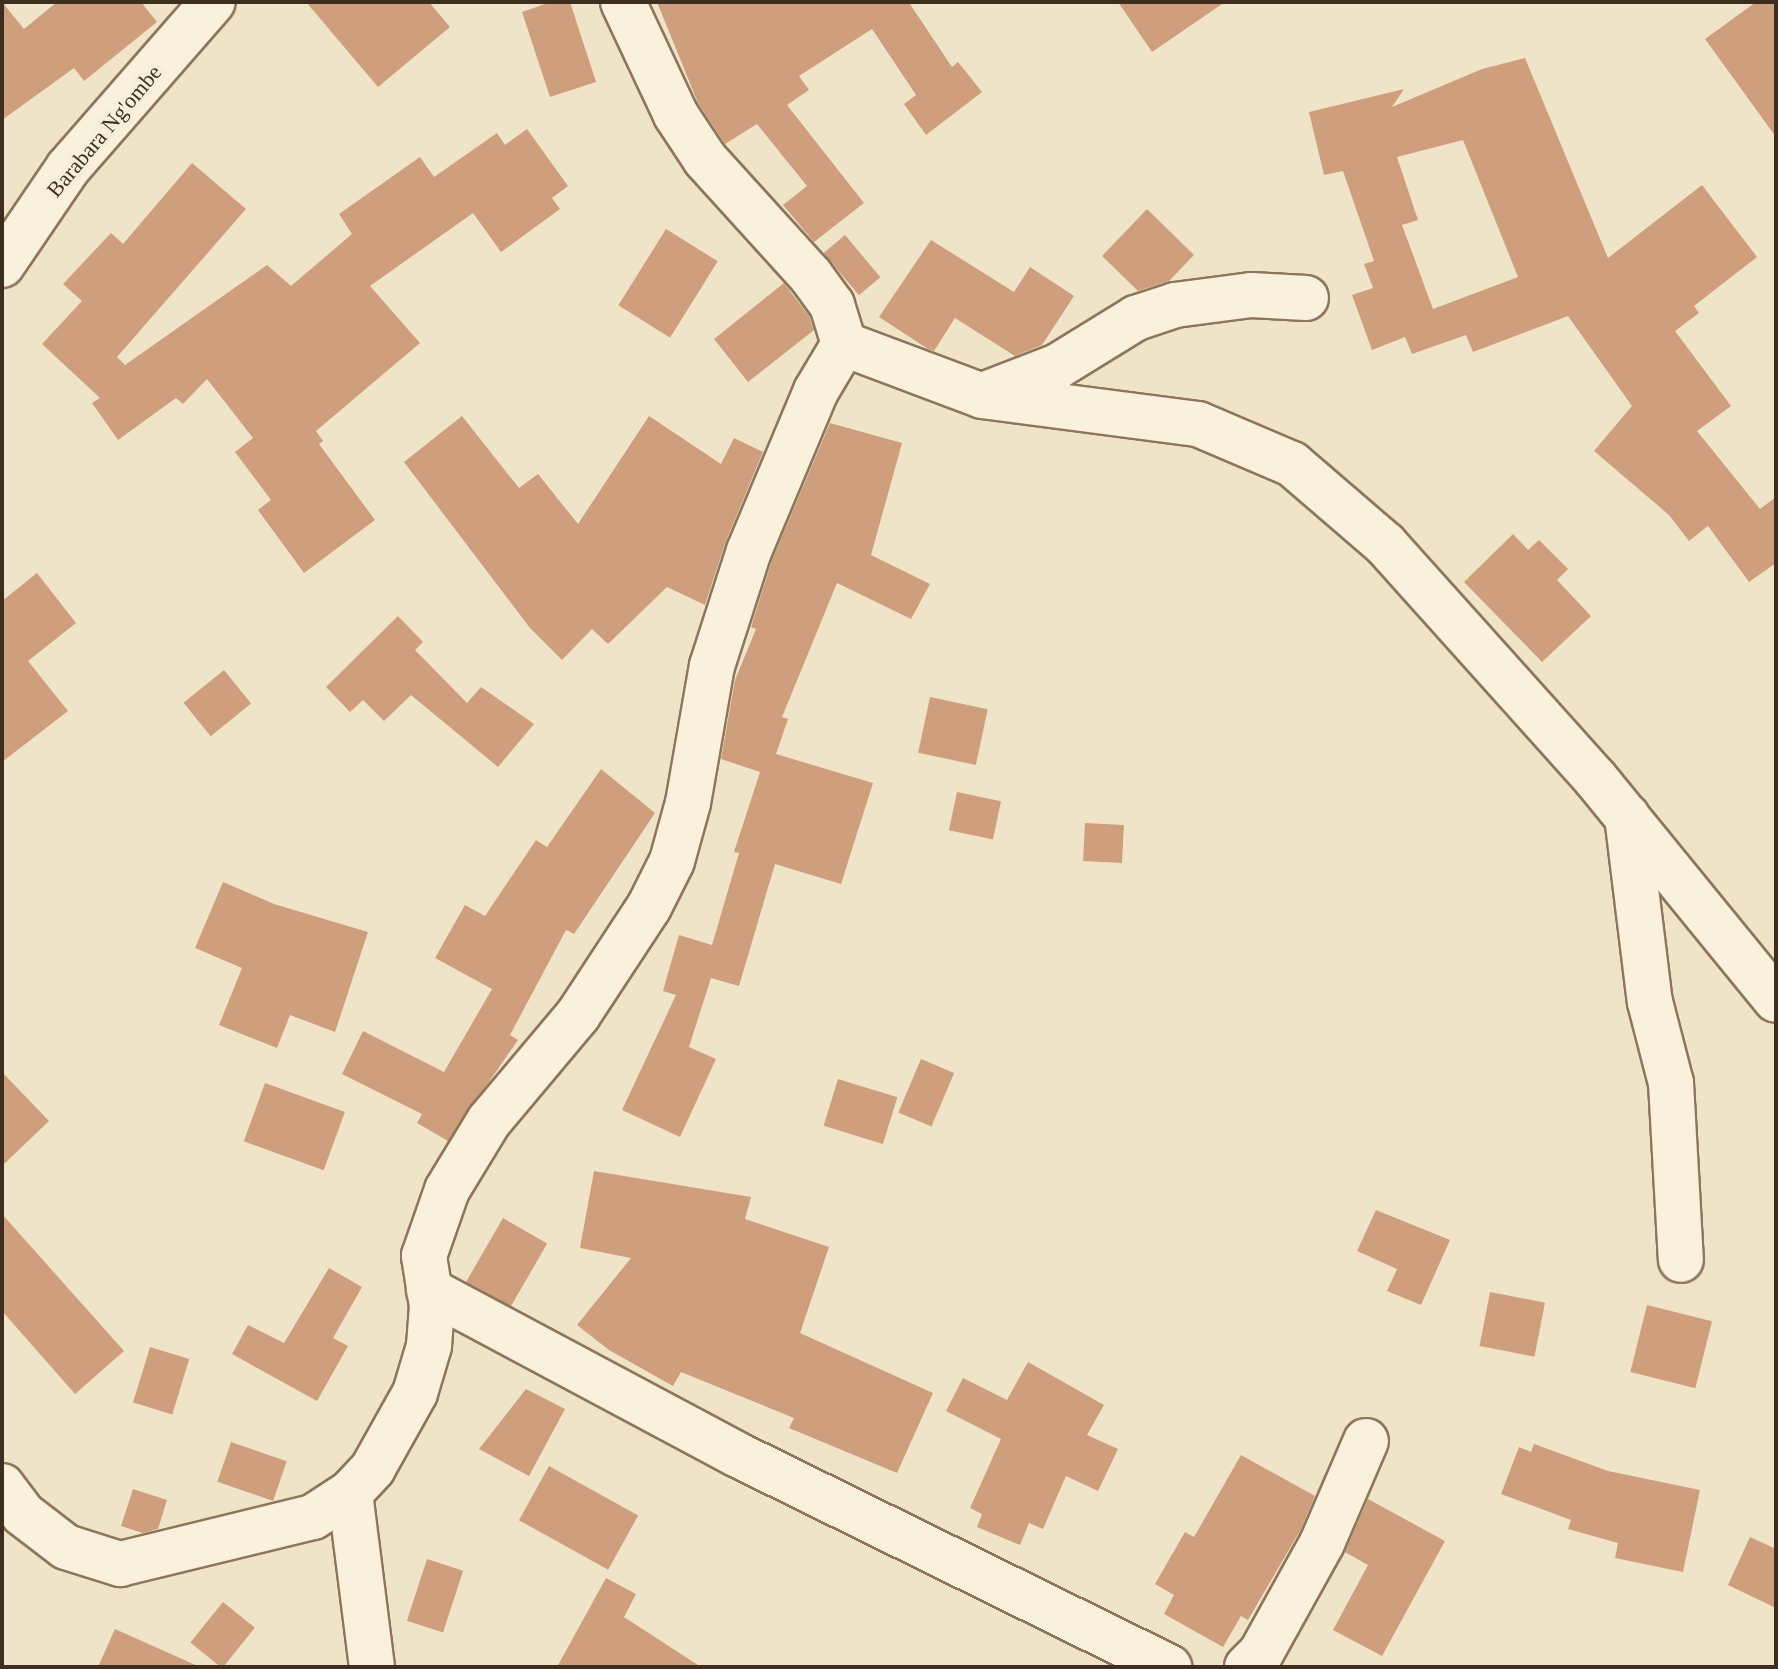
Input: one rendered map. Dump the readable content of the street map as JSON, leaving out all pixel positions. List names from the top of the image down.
{
  "streets": {
    "street": ["Barabara Ng'ombe"]
  }
}
